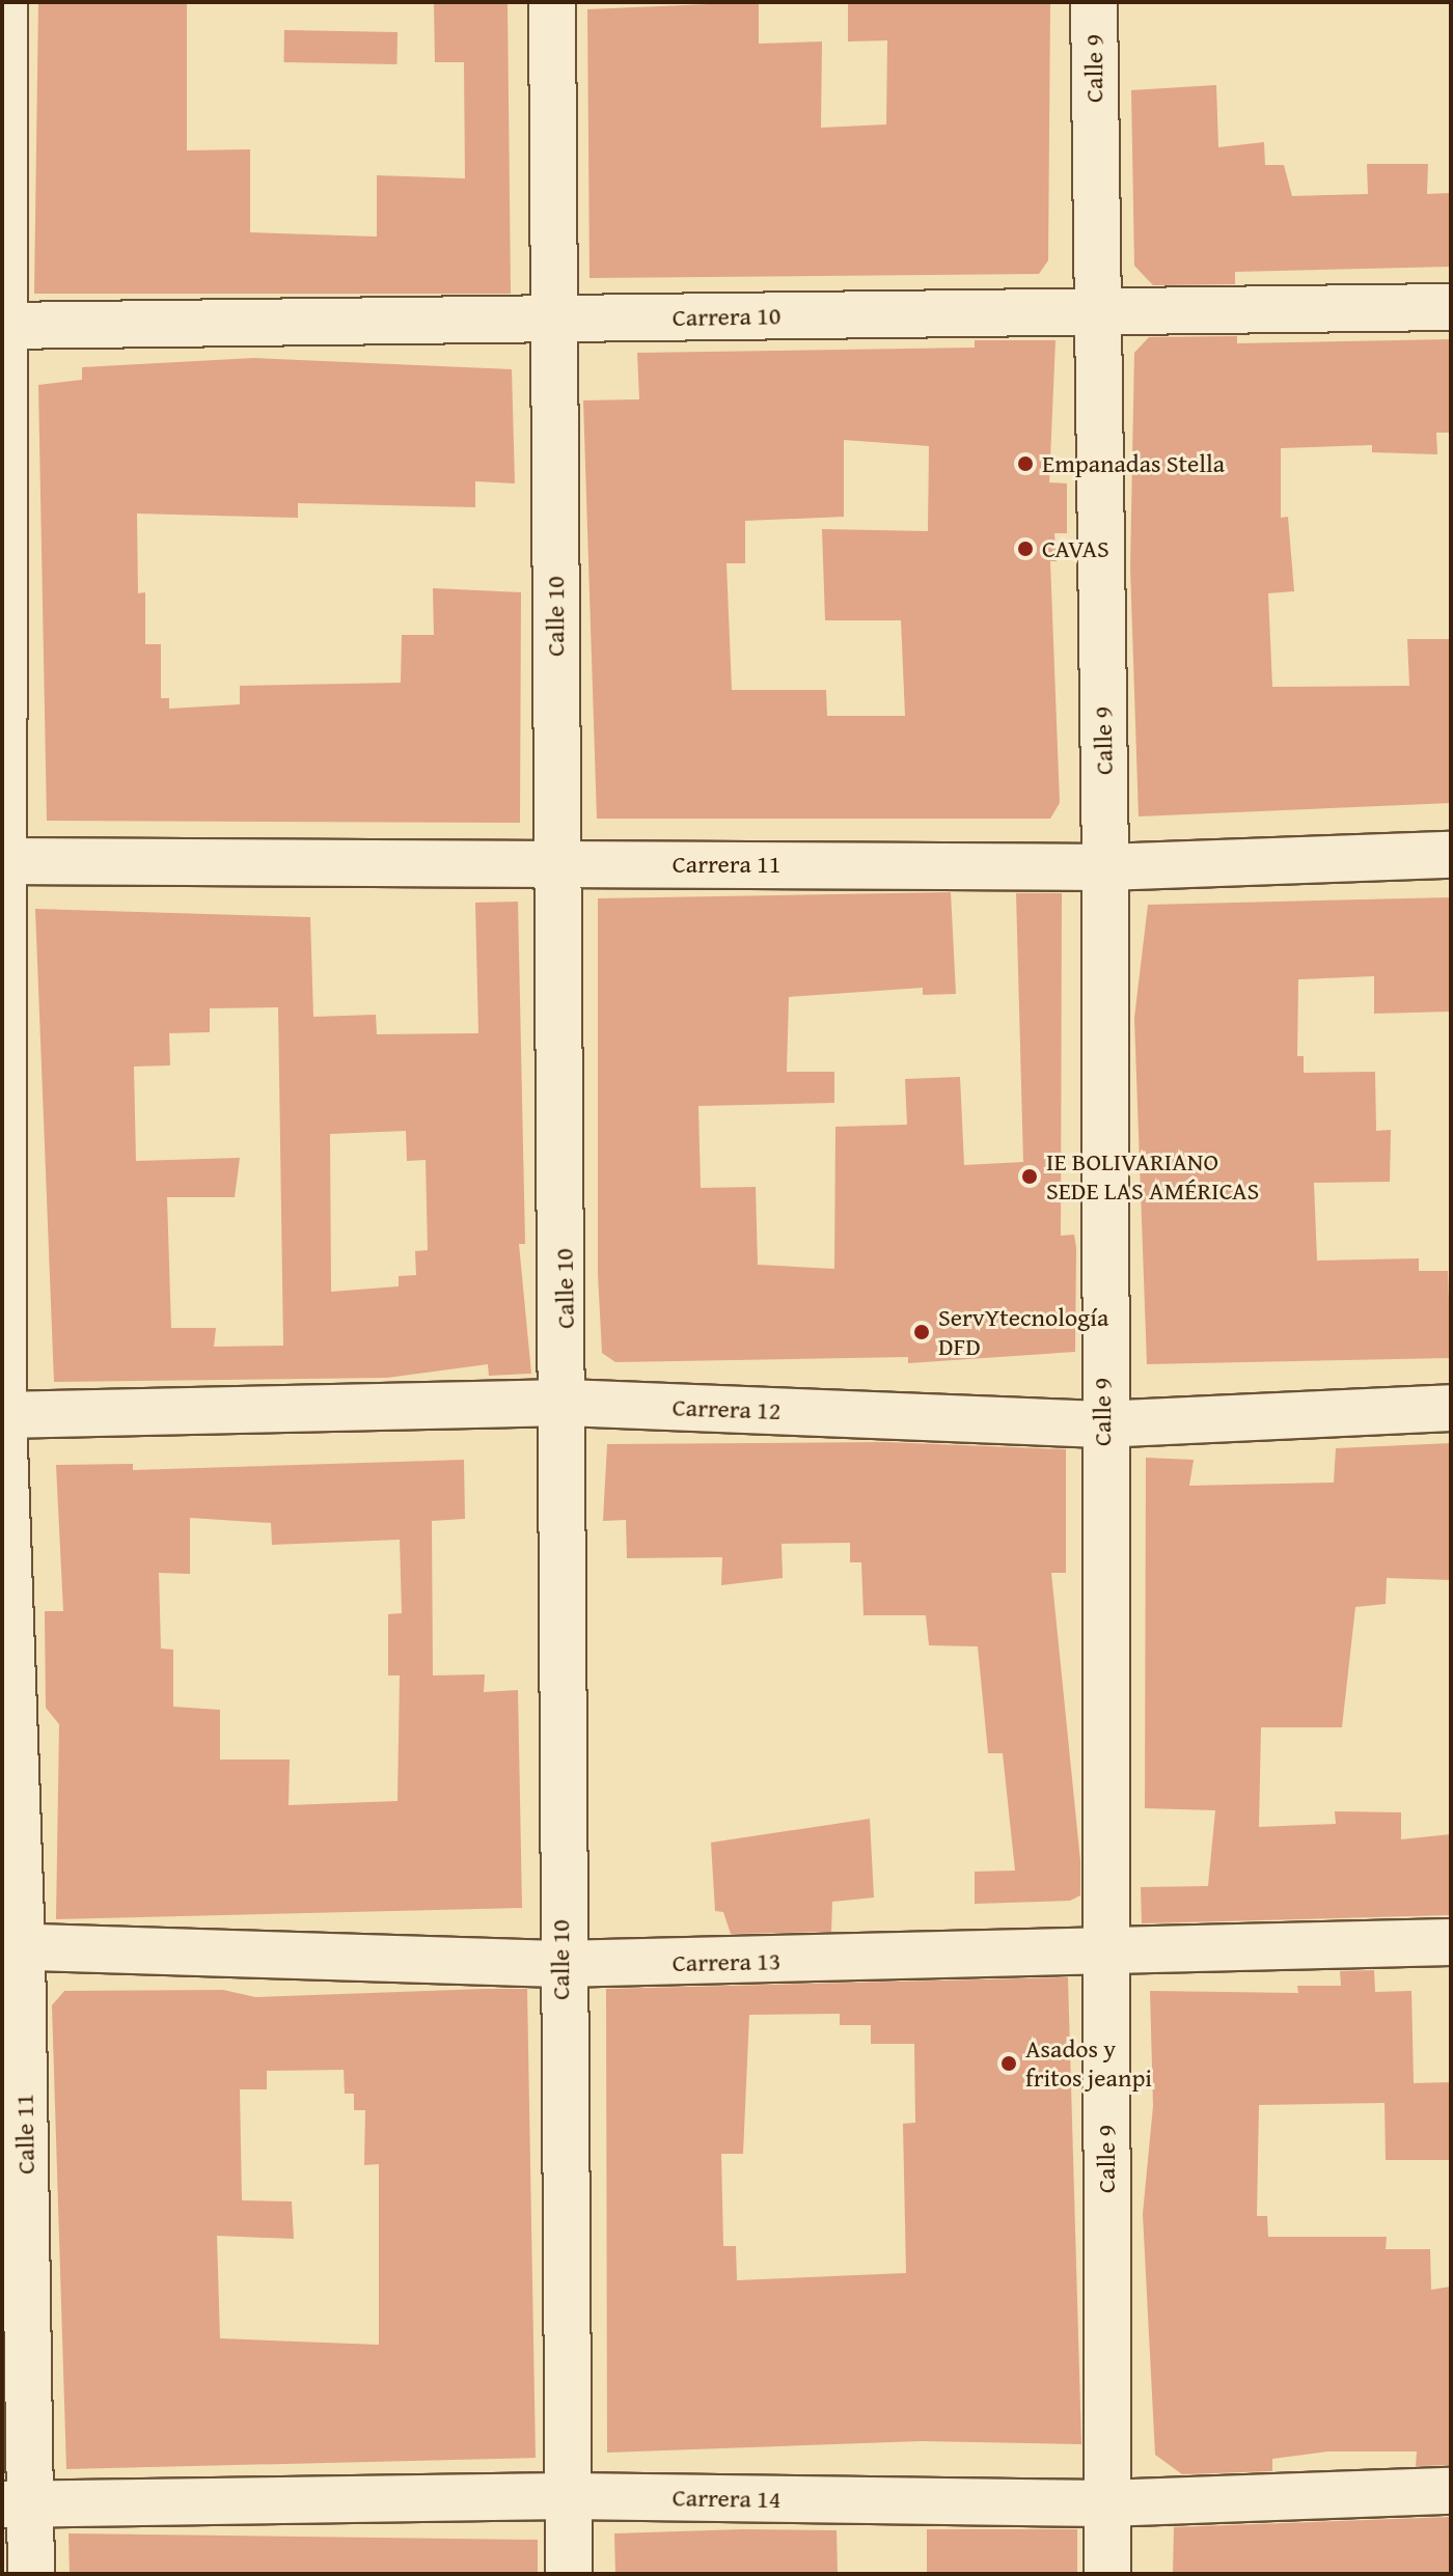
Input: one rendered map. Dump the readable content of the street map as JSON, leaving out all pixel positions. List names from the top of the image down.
{
  "streets": {
    "street": [
      "Calle 9",
      "Carrera 10",
      "Calle 10",
      "Carrera 11",
      "Carrera 12",
      "Carrera 13",
      "Calle 11",
      "Carrera 14"
    ]
  },
  "crossings": [
    ["Calle 9", "Carrera 10"],
    ["Calle 9", "Carrera 11"],
    ["Calle 9", "Carrera 12"],
    ["Calle 9", "Carrera 13"],
    ["Calle 9", "Carrera 14"],
    ["Carrera 10", "Calle 10"],
    ["Carrera 10", "Calle 11"],
    ["Calle 10", "Carrera 11"],
    ["Calle 10", "Carrera 12"],
    ["Calle 10", "Carrera 13"],
    ["Calle 10", "Carrera 14"],
    ["Carrera 11", "Calle 11"],
    ["Carrera 12", "Calle 11"],
    ["Carrera 13", "Calle 11"],
    ["Calle 11", "Carrera 14"]
  ],
  "places": [
    "Empanadas Stella",
    "CAVAS",
    "IE BOLIVARIANO SEDE LAS AMÉRICAS",
    "ServYtecnología DFD",
    "Asados y fritos jeanpi"
  ]
}
